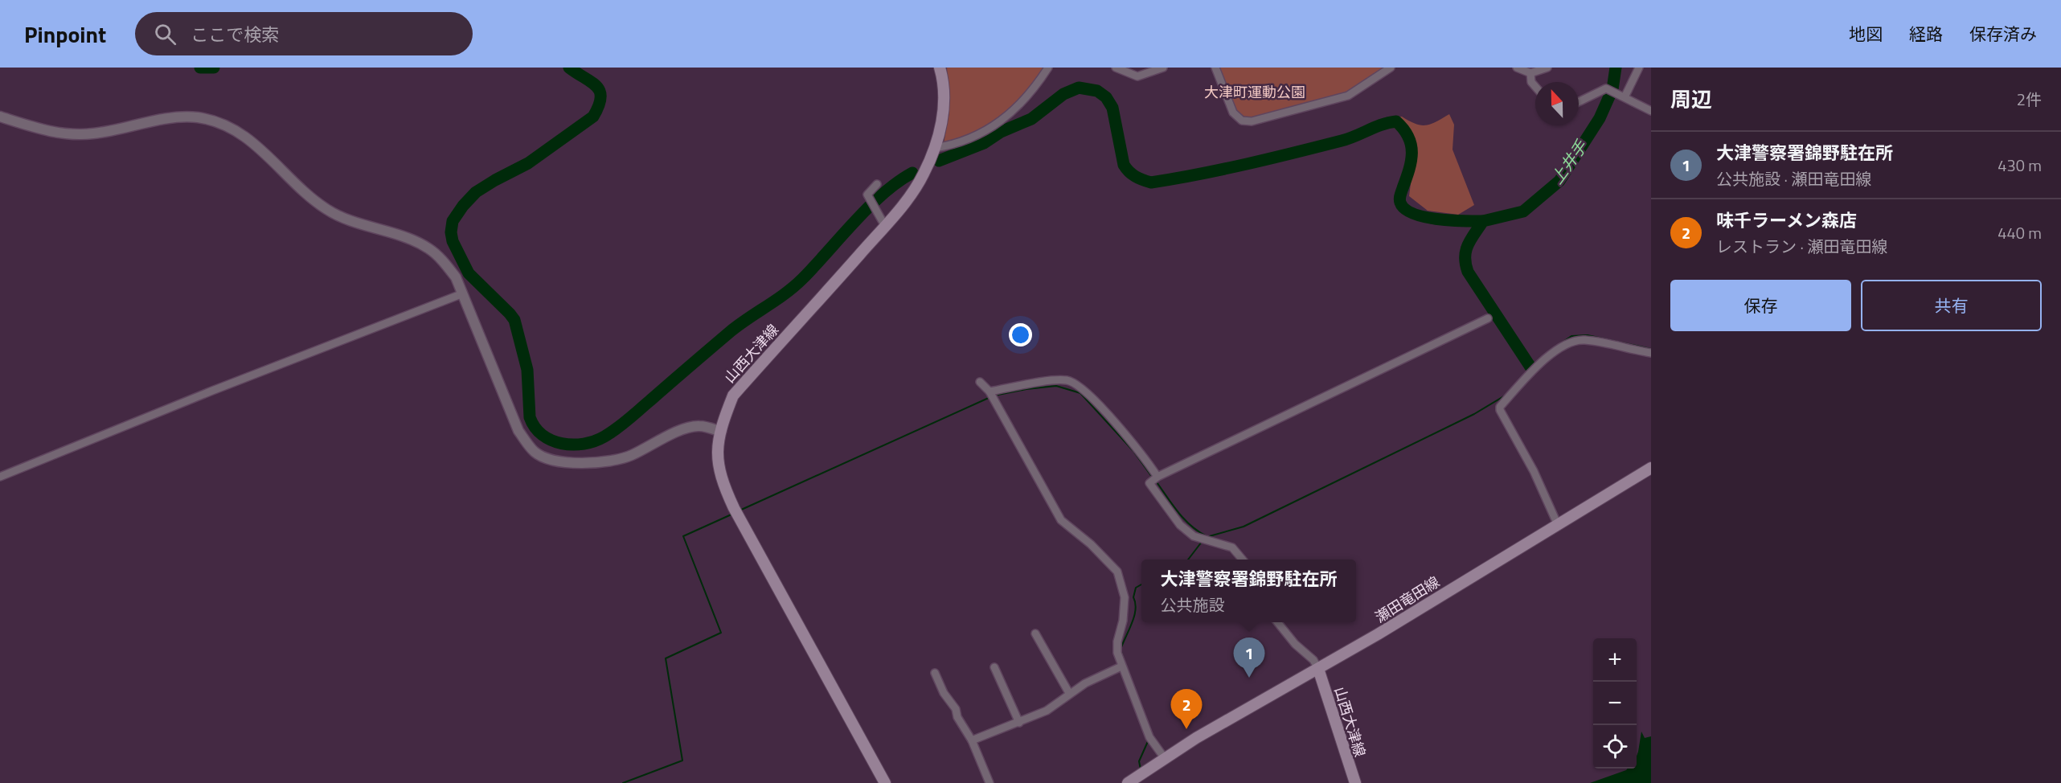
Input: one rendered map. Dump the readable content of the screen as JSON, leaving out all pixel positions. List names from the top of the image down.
{
  "streets": {
    "main road": ["山西大津線", "瀬田竜田線"]
  },
  "crossings": [
    ["山西大津線", "瀬田竜田線"]
  ],
  "water": ["上井手"],
  "parks": ["大津町運動公園"],
  "north": "top",
  "page": {
    "header": "Pinpoint",
    "search": "ここで検索",
    "nav": ["地図", "経路", "保存済み"],
    "heading": ["周辺", "2件"],
    "list": [
      {
        "mark": "1",
        "name": "大津警察署錦野駐在所",
        "note": "公共施設 · 瀬田竜田線",
        "value": "430 m"
      },
      {
        "mark": "2",
        "name": "味千ラーメン森店",
        "note": "レストラン · 瀬田竜田線",
        "value": "440 m"
      }
    ],
    "buttons": ["保存", "共有"],
    "popup": ["大津警察署錦野駐在所", "公共施設"],
    "pins": ["1", "2"],
    "map_buttons": ["+", "−"]
  }
}
